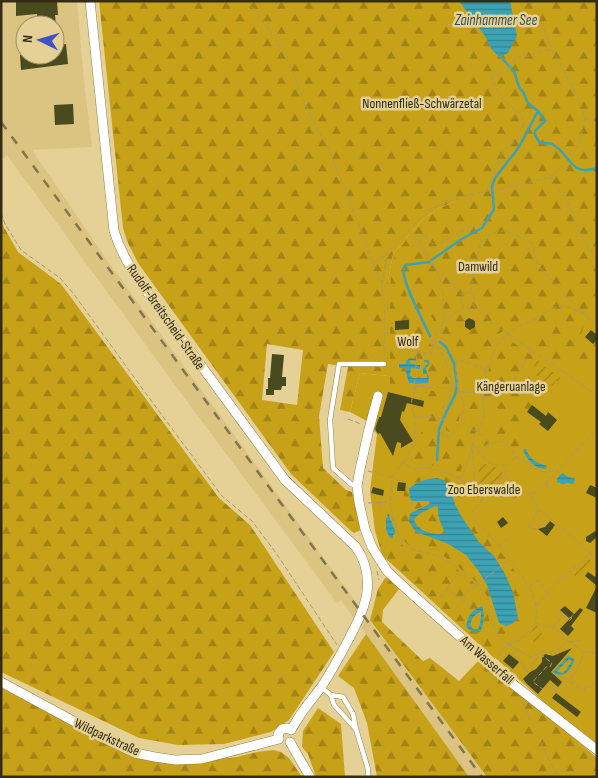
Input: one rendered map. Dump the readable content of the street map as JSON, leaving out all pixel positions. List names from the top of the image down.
{
  "streets": {
    "street": ["Rudolf-Breitscheid-Straße", "Am Wasserfall", "Wildparkstraße"]
  },
  "crossings": [
    ["Rudolf-Breitscheid-Straße", "Wildparkstraße"]
  ],
  "water": ["Zainhammer See"],
  "parks": [
    "Nonnenfließ-Schwärzetal",
    "Damwild",
    "Wolf",
    "Kängeruanlage",
    "Zoo Eberswalde"
  ],
  "north": "left"
}
